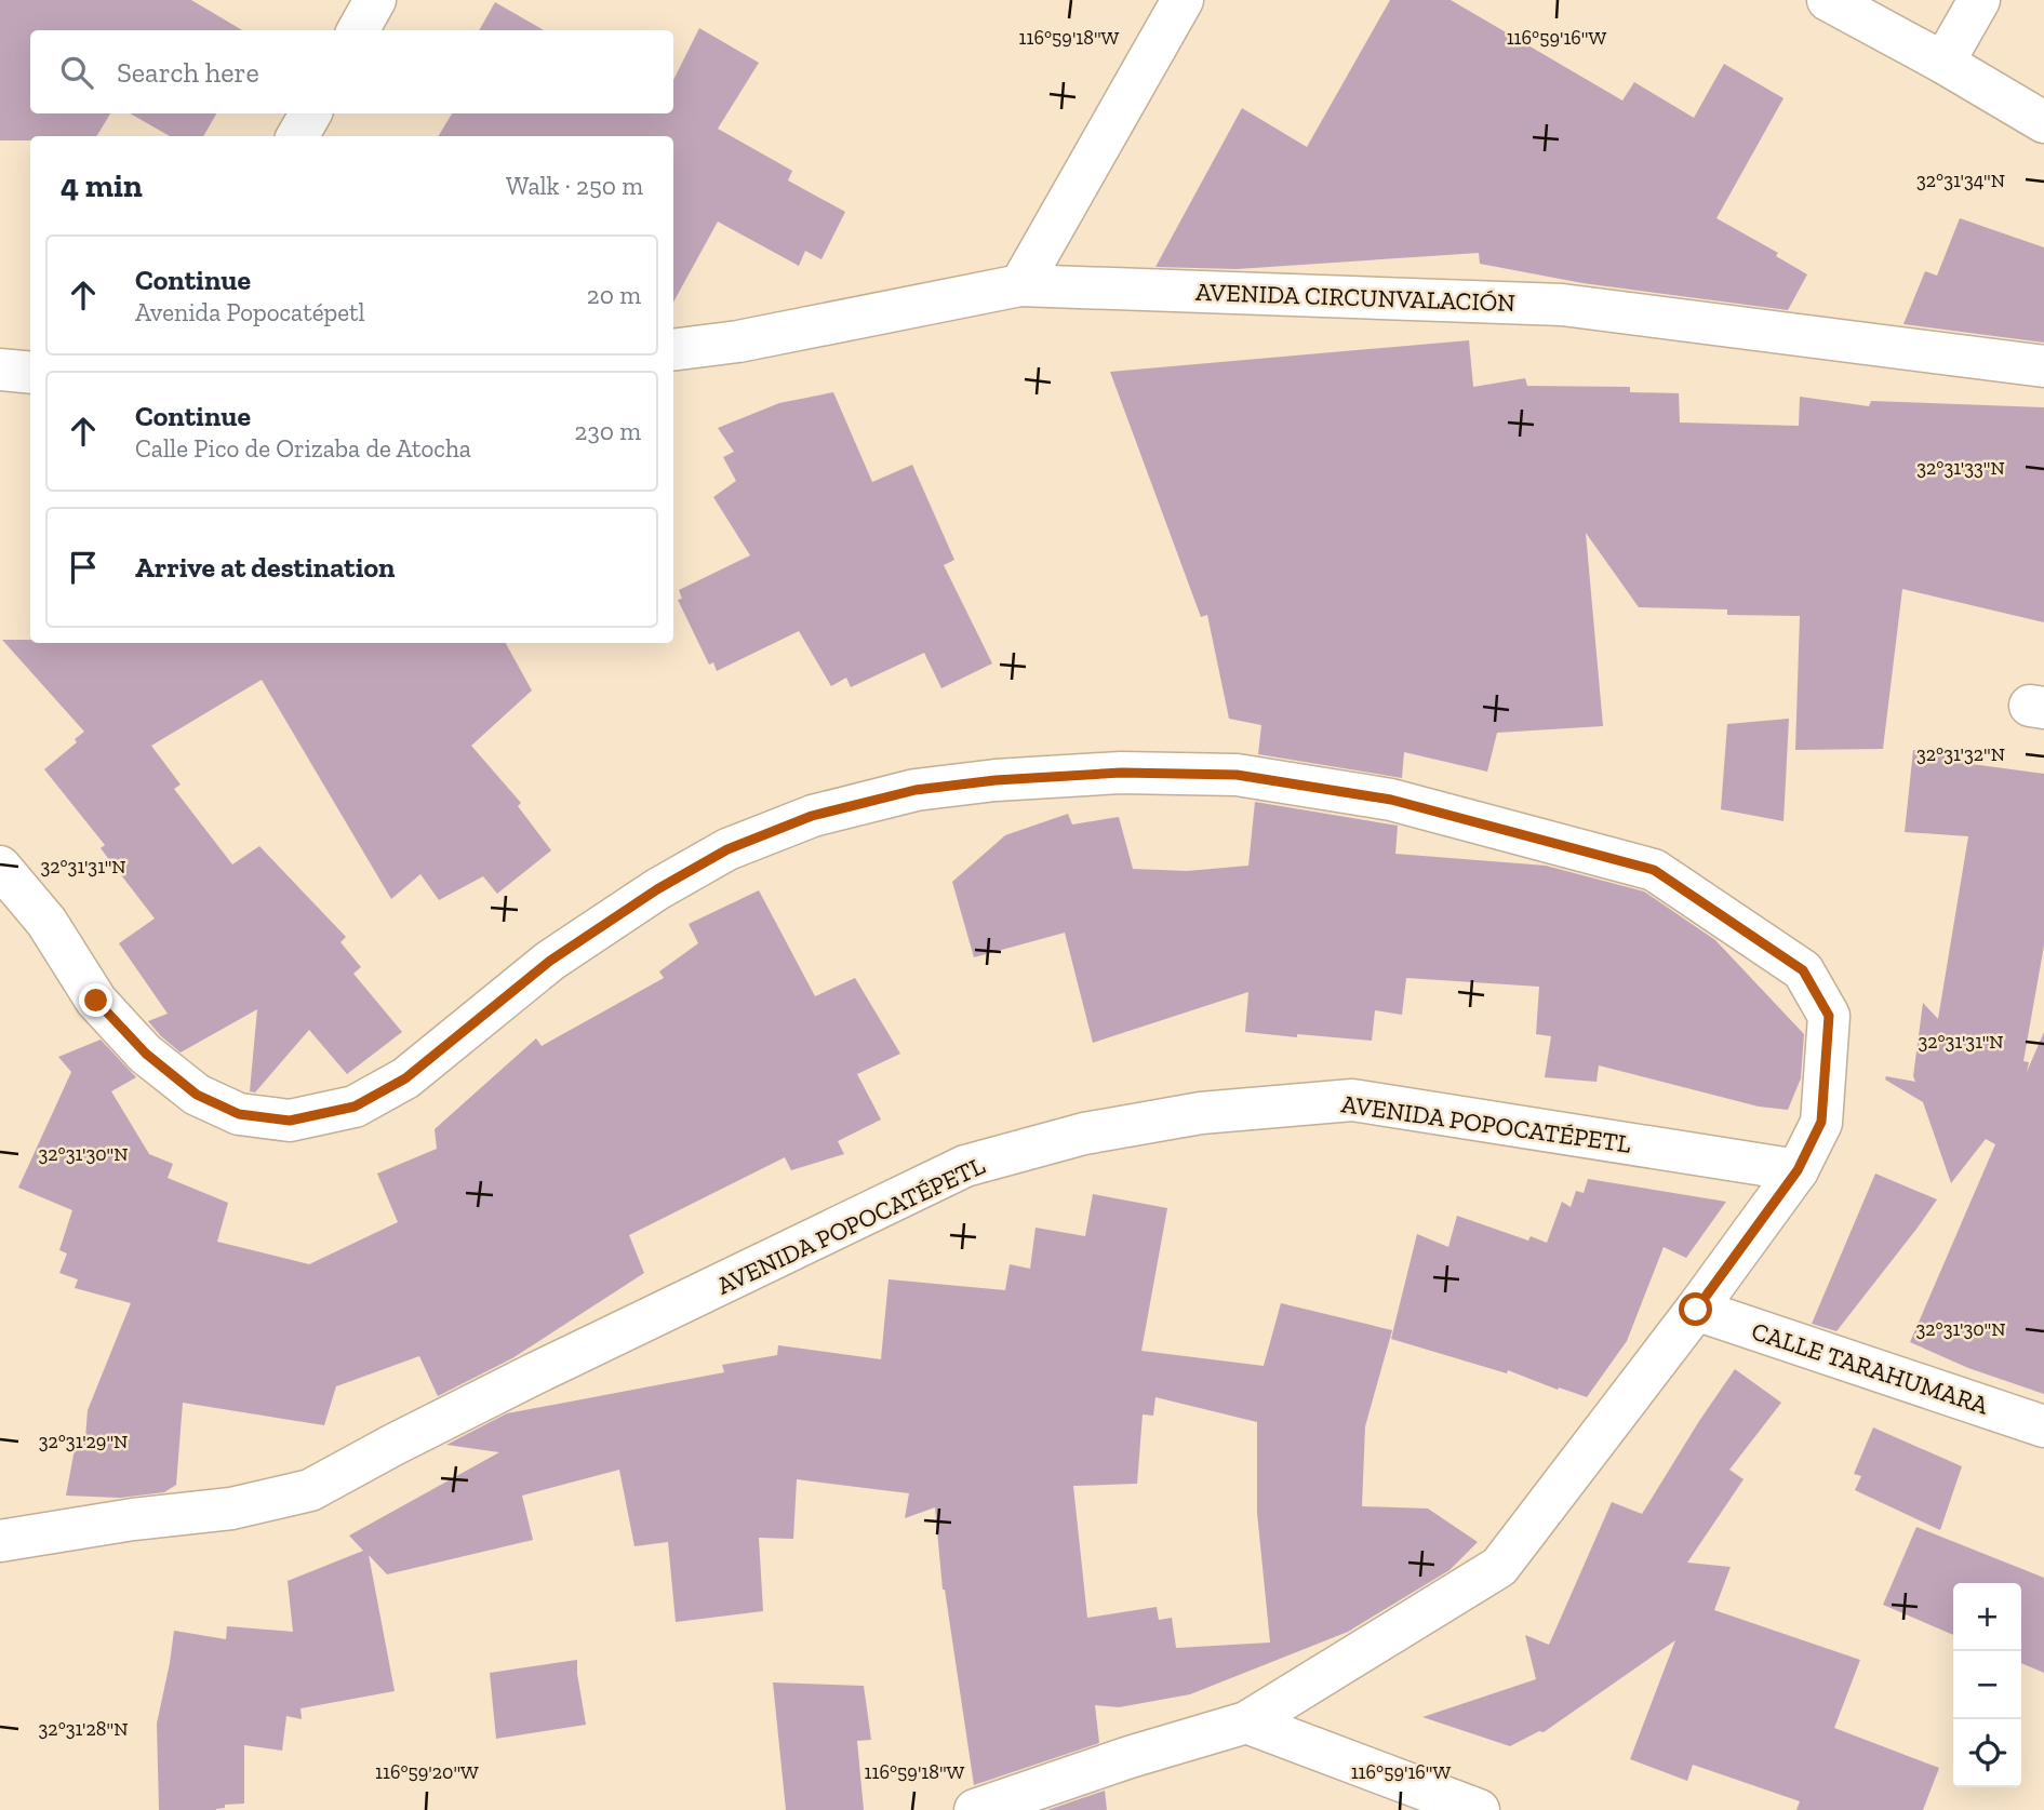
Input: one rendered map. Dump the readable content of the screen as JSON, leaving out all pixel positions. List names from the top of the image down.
{
  "streets": {
    "street": ["AVENIDA CIRCUNVALACIÓN", "AVENIDA POPOCATÉPETL", "CALLE TARAHUMARA"]
  },
  "page": {
    "search": "Search here",
    "heading": ["4 min", "Walk · 250 m"],
    "list": [
      ["Continue", "Avenida Popocatépetl", "20 m"],
      ["Continue", "Calle Pico de Orizaba de Atocha", "230 m"],
      "Arrive at destination"
    ],
    "map_buttons": ["+", "−"]
  },
  "coordinates": [
    "116°59'18\"W",
    "116°59'16\"W",
    "32°31'34\"N",
    "32°31'33\"N",
    "32°31'32\"N",
    "32°31'31\"N",
    "32°31'30\"N",
    "32°31'29\"N",
    "32°31'28\"N",
    "116°59'20\"W"
  ]
}
